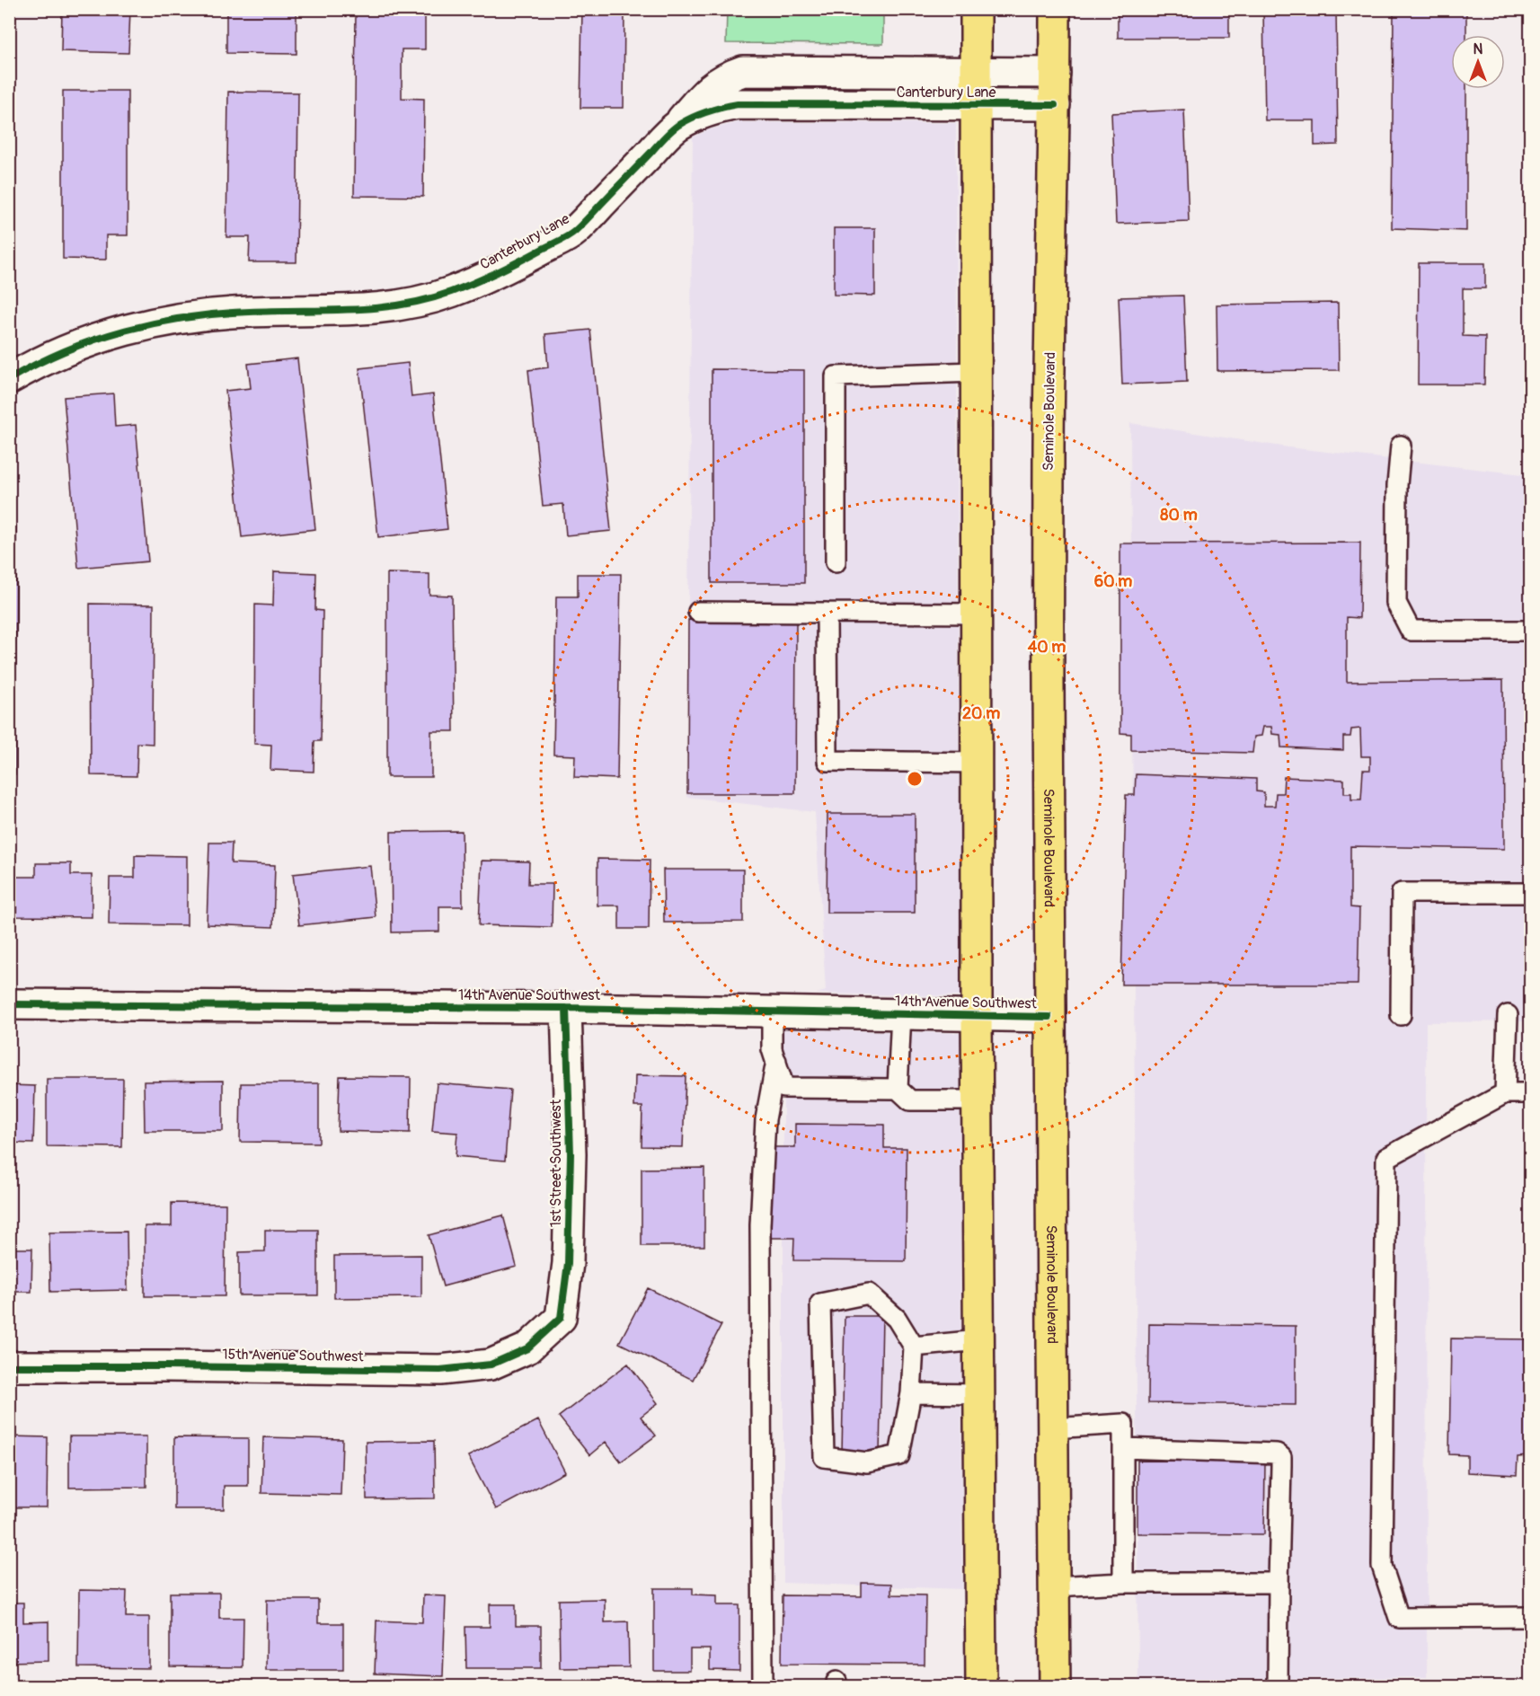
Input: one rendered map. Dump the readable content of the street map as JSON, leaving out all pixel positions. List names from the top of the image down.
{
  "streets": {
    "main road": ["Seminole Boulevard"],
    "street": [
      "Canterbury Lane",
      "14th Avenue Southwest",
      "1st Street Southwest",
      "15th Avenue Southwest"
    ]
  },
  "crossings": [
    ["Canterbury Lane", "Seminole Boulevard"],
    ["Seminole Boulevard", "14th Avenue Southwest"],
    ["14th Avenue Southwest", "1st Street Southwest"],
    ["1st Street Southwest", "15th Avenue Southwest"]
  ],
  "north": "top",
  "rings": [
    "80 m",
    "60 m",
    "40 m",
    "20 m"
  ]
}
